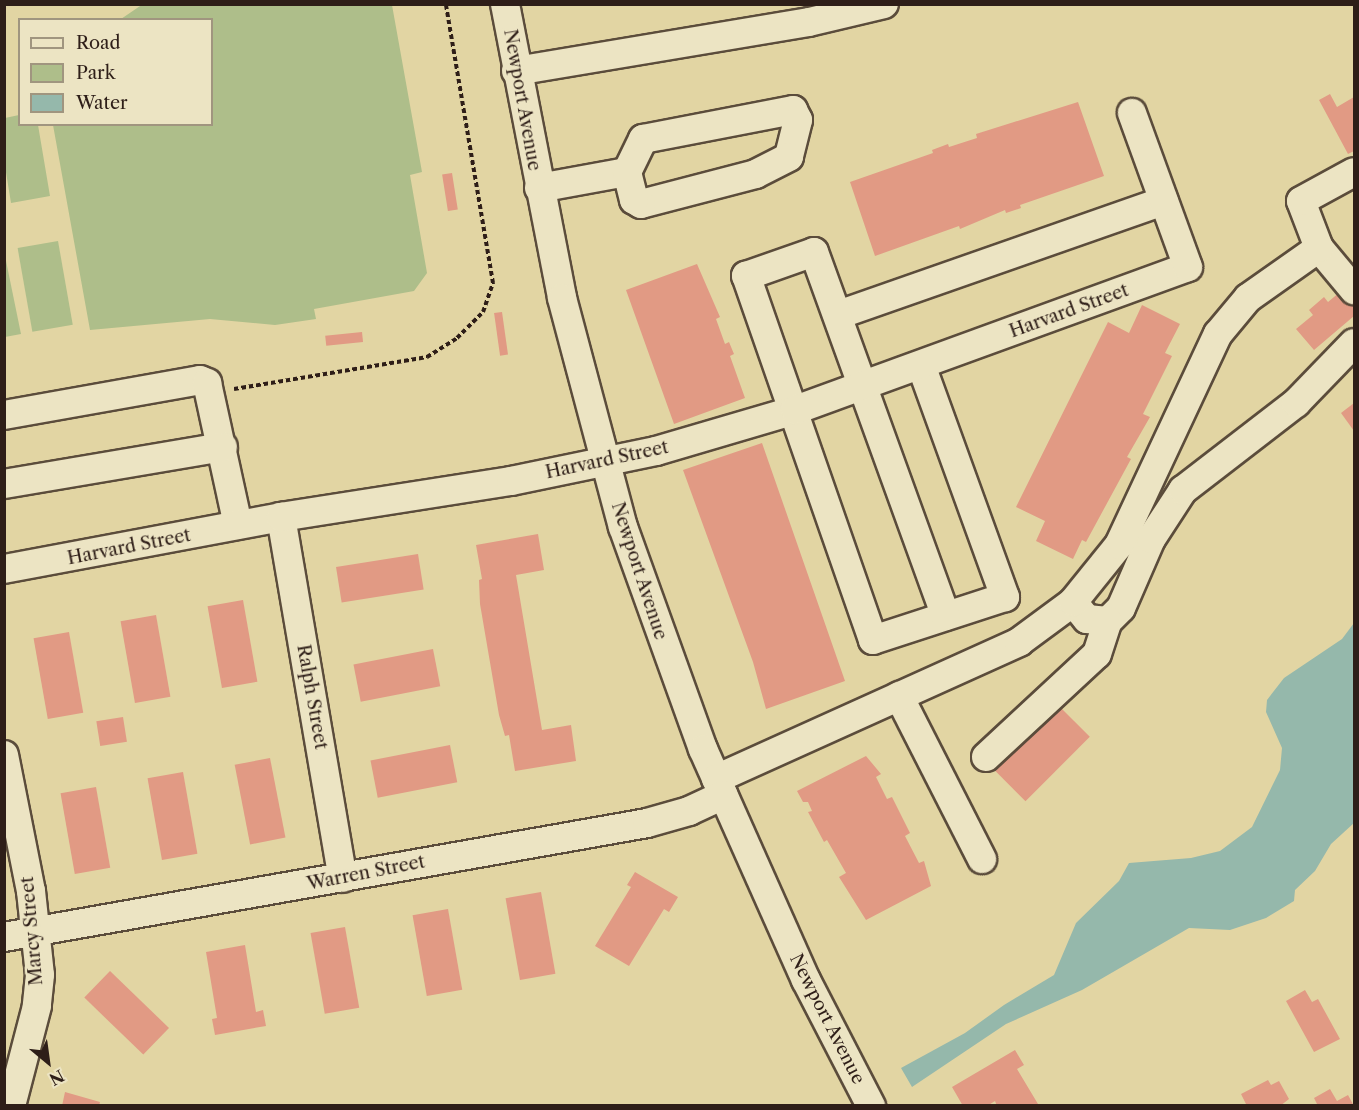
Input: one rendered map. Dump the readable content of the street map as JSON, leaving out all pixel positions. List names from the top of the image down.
{
  "streets": {
    "street": [
      "Newport Avenue",
      "Harvard Street",
      "Ralph Street",
      "Warren Street",
      "Marcy Street"
    ]
  },
  "crossings": [
    ["Newport Avenue", "Harvard Street"],
    ["Newport Avenue", "Warren Street"],
    ["Harvard Street", "Ralph Street"],
    ["Ralph Street", "Warren Street"],
    ["Warren Street", "Marcy Street"]
  ],
  "legend": ["Road", "Park", "Water"],
  "north": "bottom right"
}
